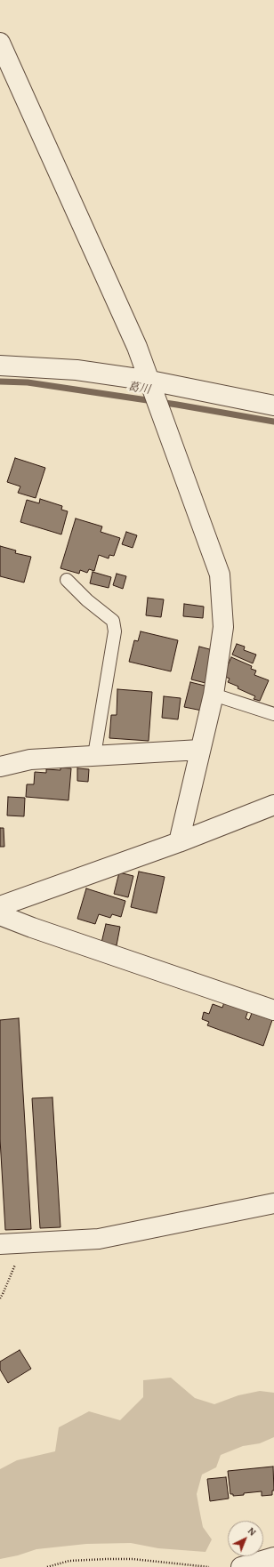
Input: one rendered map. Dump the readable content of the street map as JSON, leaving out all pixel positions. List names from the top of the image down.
{
  "water": ["葛川"],
  "north": "top right"
}
